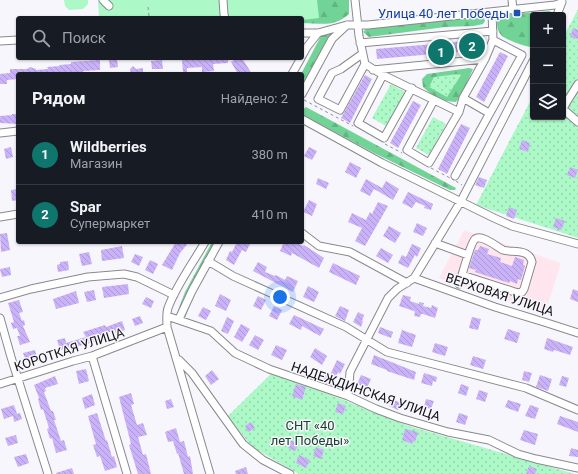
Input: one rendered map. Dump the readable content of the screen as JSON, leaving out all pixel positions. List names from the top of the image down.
{
  "streets": {
    "street": ["ВЕРХОВАЯ УЛИЦА", "КОРОТКАЯ УЛИЦА", "НАДЕЖДИНСКАЯ УЛИЦА"]
  },
  "parks": ["СНТ «40 лет Победы»"],
  "places": {
    "transit": ["Улица 40 лет Победы"]
  },
  "page": {
    "map_buttons": ["+", "−"],
    "search": "Поиск",
    "pins": ["2", "1"],
    "heading": ["Рядом", "Найдено: 2"],
    "list": [
      {
        "mark": "1",
        "name": "Wildberries",
        "note": "Магазин",
        "value": "380 m"
      },
      {
        "mark": "2",
        "name": "Spar",
        "note": "Супермаркет",
        "value": "410 m"
      }
    ]
  }
}
